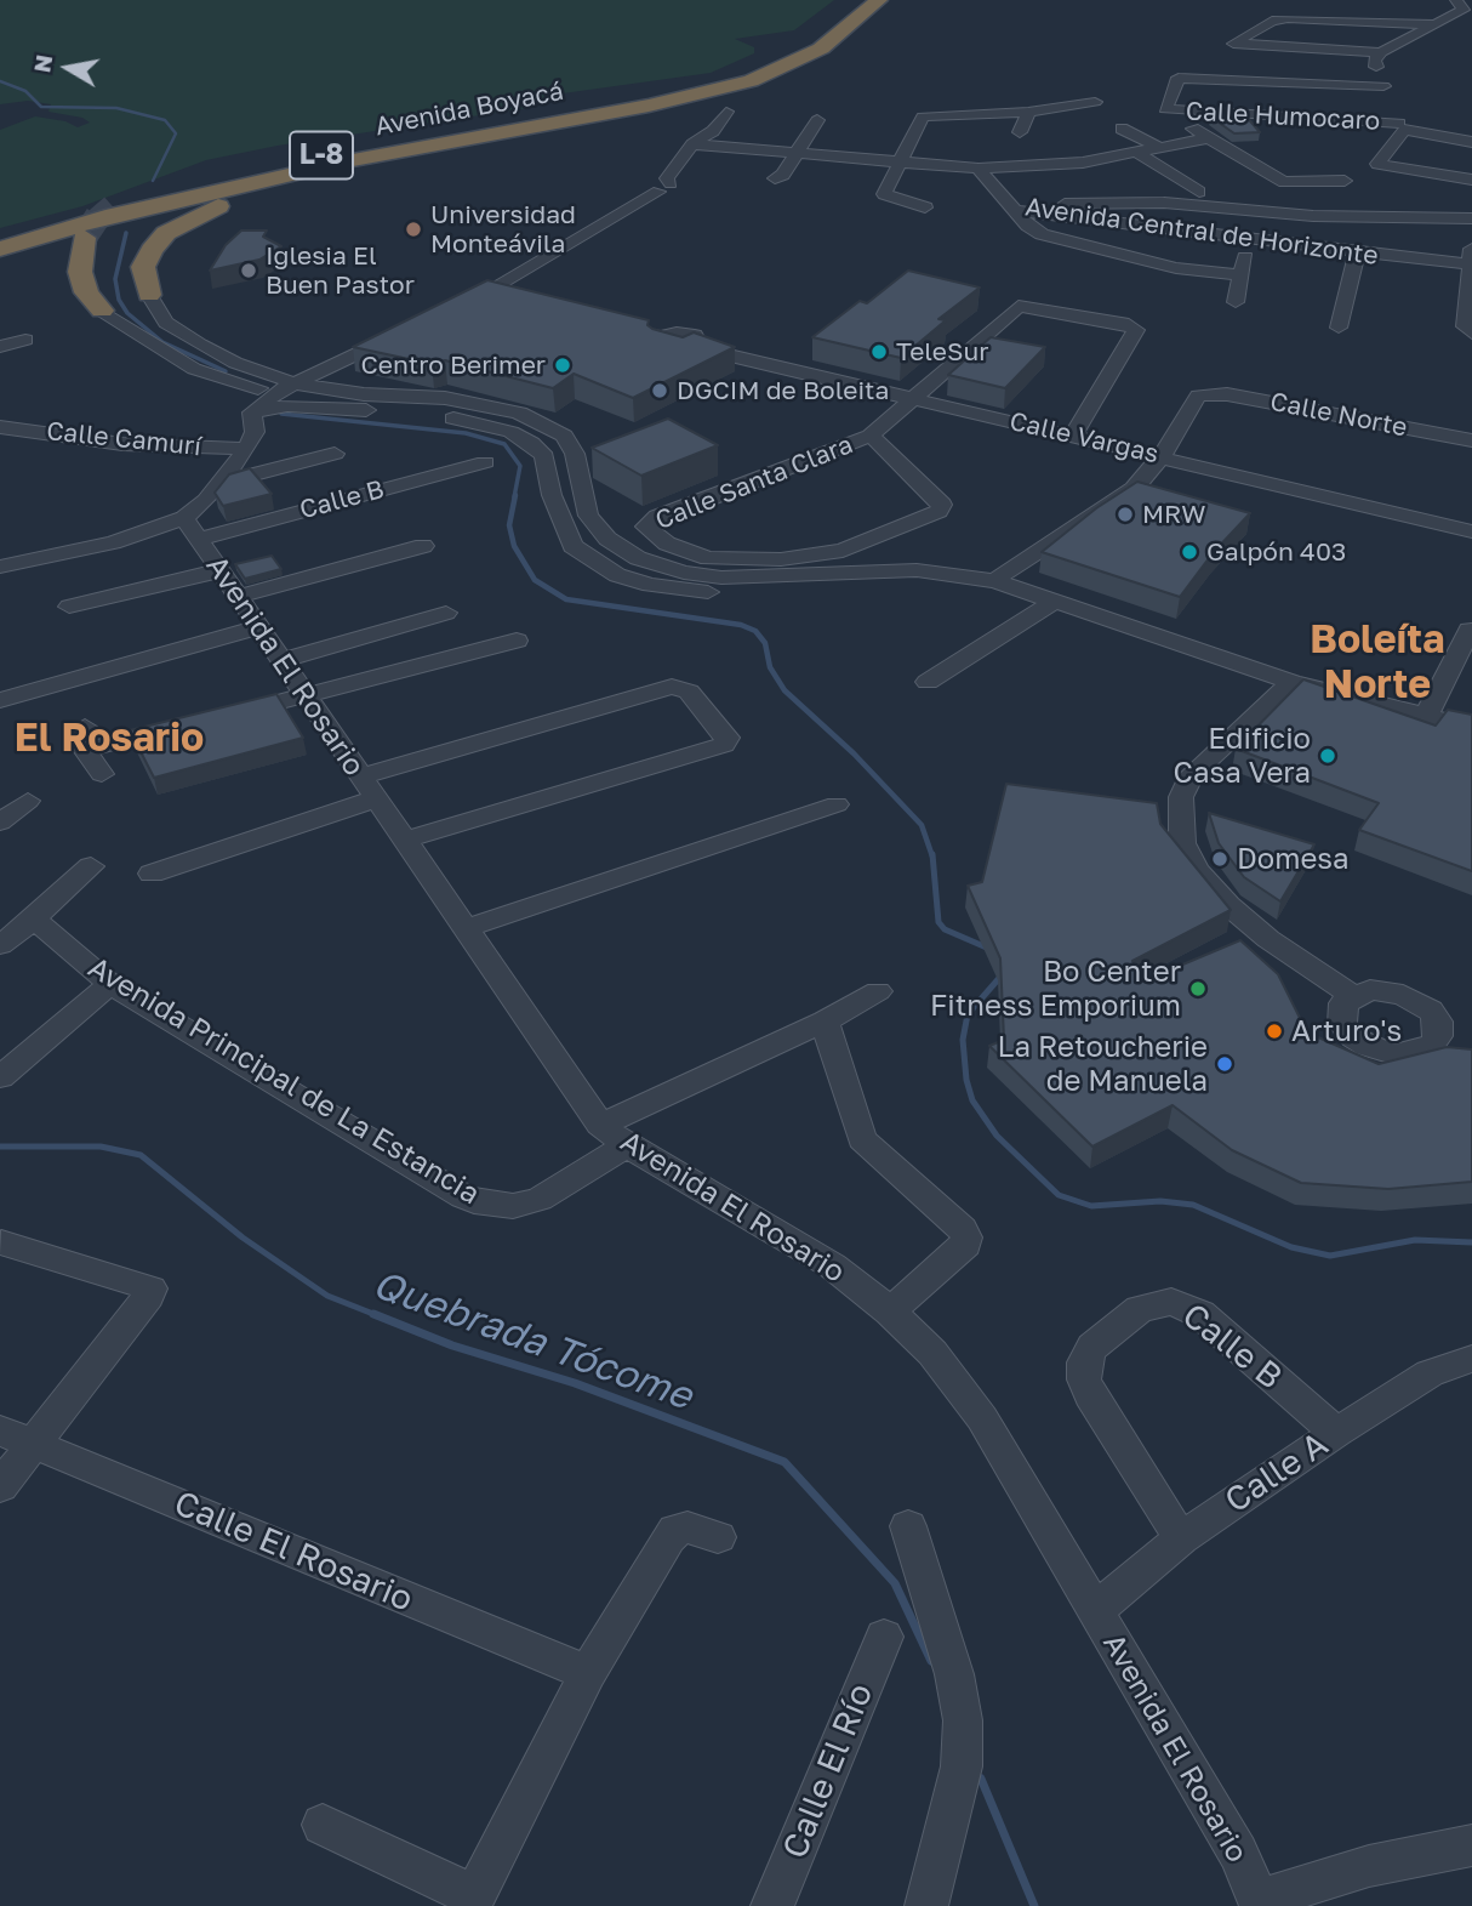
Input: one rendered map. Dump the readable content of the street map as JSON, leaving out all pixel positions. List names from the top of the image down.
{
  "streets": {
    "highway": ["Avenida Boyacá", "L-8"],
    "street": [
      "Calle Humocaro",
      "Avenida Central de Horizonte",
      "Calle Norte",
      "Calle Vargas",
      "Calle Camurí",
      "Calle Santa Clara",
      "Calle B",
      "Avenida El Rosario",
      "Avenida Principal de La Estancia",
      "Calle A",
      "Calle El Rosario",
      "Calle El Río"
    ]
  },
  "crossings": [
    ["Calle Norte", "Calle Vargas"],
    ["Calle Vargas", "Calle Santa Clara"],
    ["Calle B", "Avenida El Rosario"],
    ["Calle B", "Calle A"],
    ["Avenida El Rosario", "Avenida Principal de La Estancia"],
    ["Avenida El Rosario", "Calle A"]
  ],
  "districts": ["Boleíta Norte", "El Rosario"],
  "water": ["Quebrada Tócome"],
  "places": [
    "Universidad Monteávila",
    "Iglesia El Buen Pastor",
    "TeleSur",
    "Centro Berimer",
    "DGCIM de Boleita",
    "MRW",
    "Galpón 403",
    "Edificio Casa Vera",
    "Domesa",
    "Bo Center Fitness Emporium",
    "Arturo's",
    "La Retoucherie de Manuela"
  ],
  "north": "left"
}
